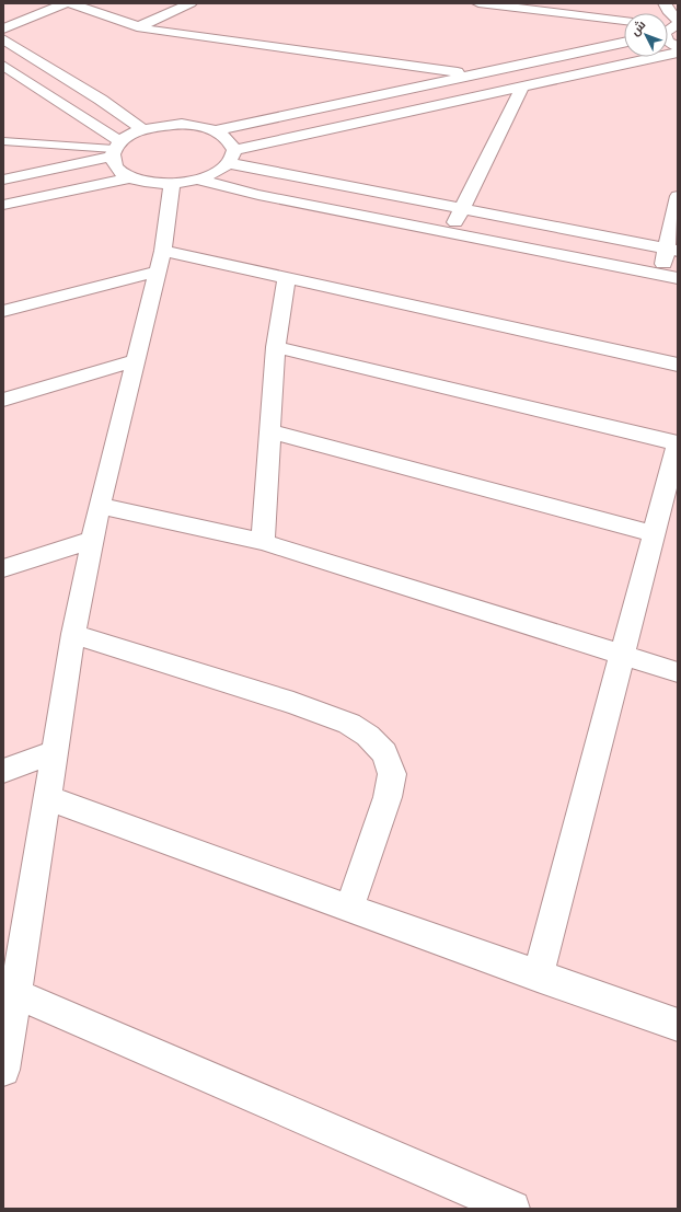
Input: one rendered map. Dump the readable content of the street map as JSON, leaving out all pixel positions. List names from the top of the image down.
{
  "north": "top left"
}
